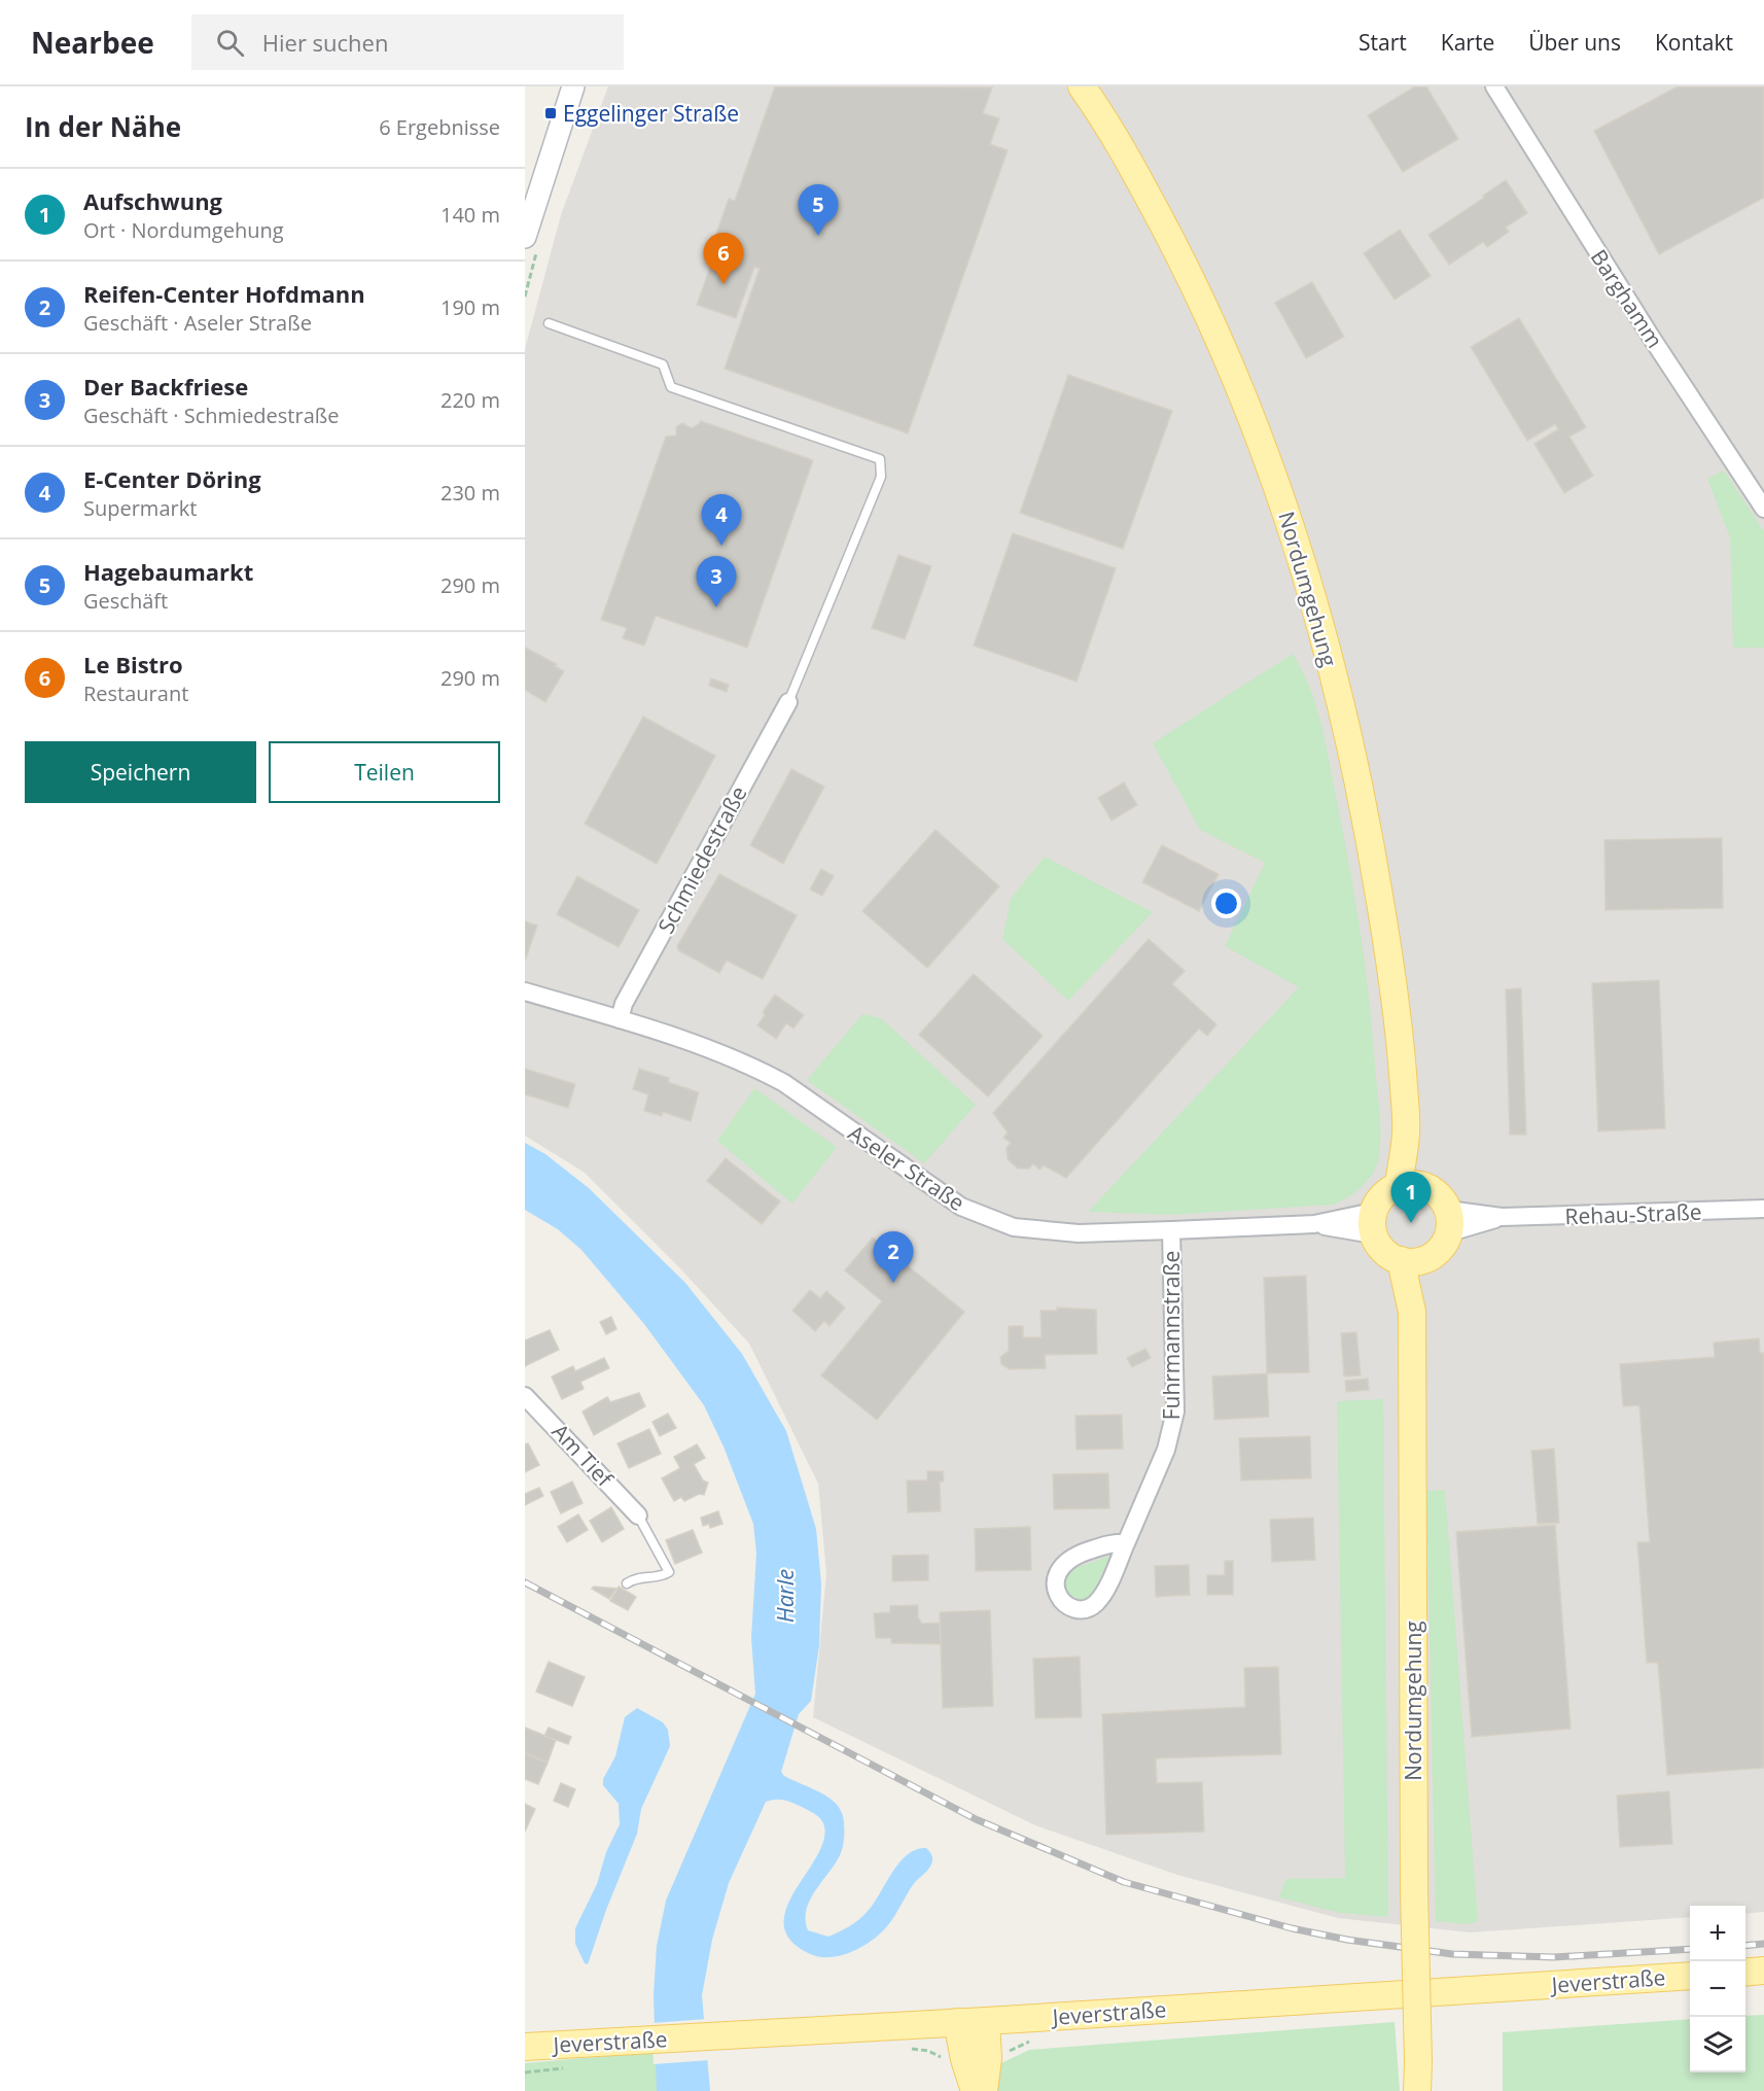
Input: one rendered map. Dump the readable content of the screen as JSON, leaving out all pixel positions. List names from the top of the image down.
{
  "streets": {
    "main road": ["Nordumgehung", "Jeverstraße"],
    "street": [
      "Barghamm",
      "Schmiedestraße",
      "Aseler Straße",
      "Rehau-Straße",
      "Fuhrmannstraße",
      "Am Tief"
    ]
  },
  "crossings": [
    ["Nordumgehung", "Aseler Straße"],
    ["Nordumgehung", "Rehau-Straße"],
    ["Schmiedestraße", "Aseler Straße"],
    ["Aseler Straße", "Rehau-Straße"],
    ["Aseler Straße", "Fuhrmannstraße"]
  ],
  "water": ["Harle"],
  "places": {
    "transit": ["Eggelinger Straße"]
  },
  "page": {
    "header": "Nearbee",
    "search": "Hier suchen",
    "nav": [
      "Start",
      "Karte",
      "Über uns",
      "Kontakt"
    ],
    "heading": ["In der Nähe", "6 Ergebnisse"],
    "list": [
      {
        "mark": "1",
        "name": "Aufschwung",
        "note": "Ort · Nordumgehung",
        "value": "140 m"
      },
      {
        "mark": "2",
        "name": "Reifen-Center Hofdmann",
        "note": "Geschäft · Aseler Straße",
        "value": "190 m"
      },
      {
        "mark": "3",
        "name": "Der Backfriese",
        "note": "Geschäft · Schmiedestraße",
        "value": "220 m"
      },
      {
        "mark": "4",
        "name": "E-Center Döring",
        "note": "Supermarkt",
        "value": "230 m"
      },
      {
        "mark": "5",
        "name": "Hagebaumarkt",
        "note": "Geschäft",
        "value": "290 m"
      },
      {
        "mark": "6",
        "name": "Le Bistro",
        "note": "Restaurant",
        "value": "290 m"
      }
    ],
    "pins": [
      "5",
      "6",
      "4",
      "3",
      "1",
      "2"
    ],
    "buttons": ["Speichern", "Teilen"],
    "map_buttons": ["+", "−"]
  }
}
